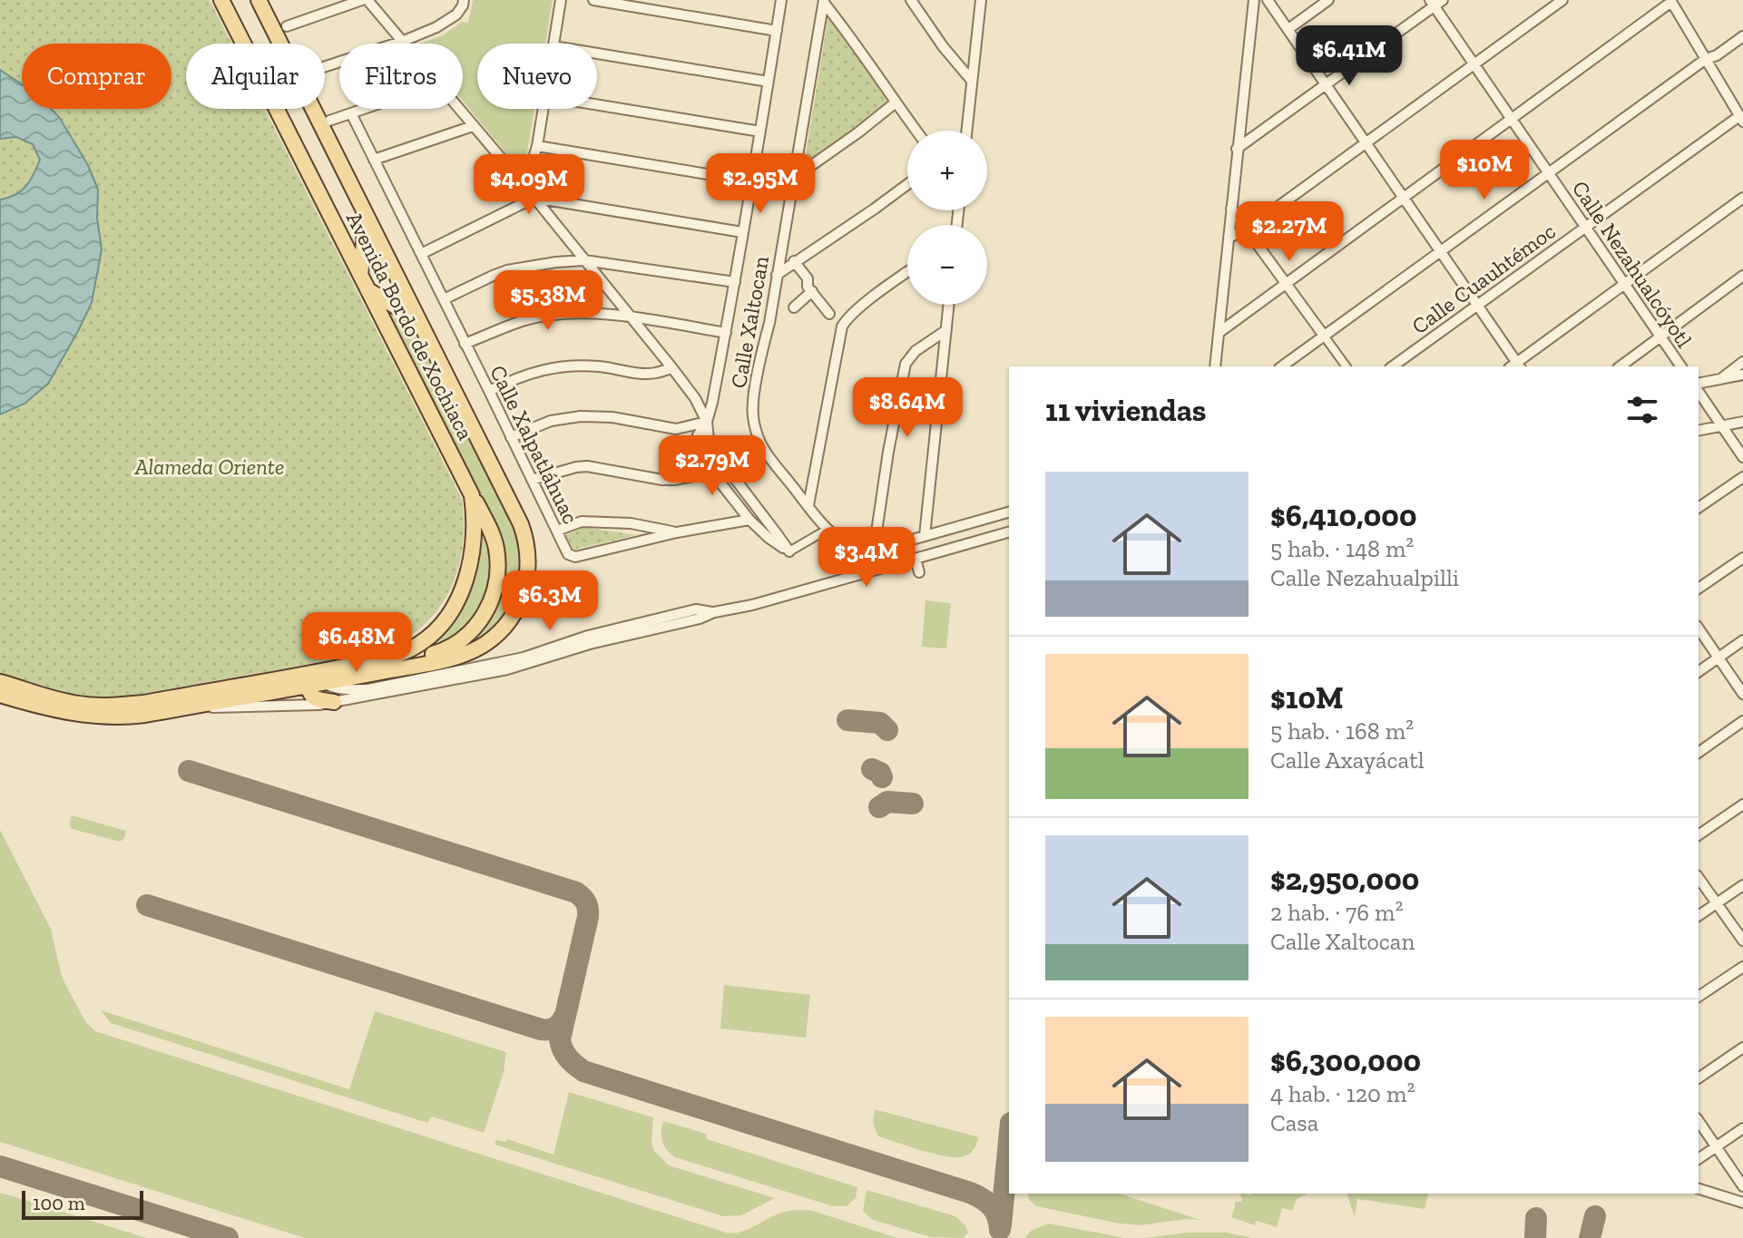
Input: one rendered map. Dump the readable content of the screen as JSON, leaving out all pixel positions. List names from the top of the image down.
{
  "streets": {
    "main road": ["Avenida Bordo de Xochiaca"],
    "street": [
      "Calle Nezahualcóyotl",
      "Calle Cuauhtémoc",
      "Calle Xaltocan",
      "Calle Xalpatláhuac"
    ]
  },
  "crossings": [
    ["Calle Nezahualcóyotl", "Calle Cuauhtémoc"]
  ],
  "parks": ["Alameda Oriente"],
  "scale_bar": "100 m",
  "page": {
    "price": [
      "$6.41M",
      "$10M",
      "$2.95M",
      "$4.09M",
      "$2.27M",
      "$5.38M",
      "$8.64M",
      "$2.79M",
      "$3.4M",
      "$6.3M",
      "$6.48M"
    ],
    "chip": [
      "Comprar",
      "Alquilar",
      "Filtros",
      "Nuevo"
    ],
    "map_buttons": ["+", "−"],
    "heading": "11 viviendas",
    "list": [
      {
        "name": "$6,410,000",
        "note": "5 hab. · 148 m² · Calle Nezahualpilli"
      },
      {
        "name": "$10M",
        "note": "5 hab. · 168 m² · Calle Axayácatl"
      },
      {
        "name": "$2,950,000",
        "note": "2 hab. · 76 m² · Calle Xaltocan"
      },
      {
        "name": "$6,300,000",
        "note": "4 hab. · 120 m² · Casa"
      }
    ],
    "scale": "100 m"
  }
}
